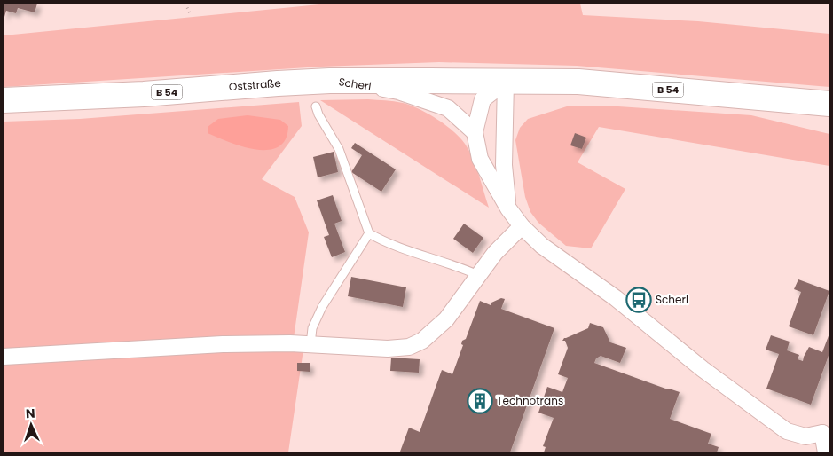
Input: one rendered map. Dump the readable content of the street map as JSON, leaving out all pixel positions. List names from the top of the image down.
{
  "streets": {
    "main road": ["Oststraße", "B 54"],
    "street": ["Scherl"]
  },
  "crossings": [
    ["Scherl", "Oststraße"],
    ["Oststraße", "B 54"]
  ],
  "places": {
    "bus stop": ["Scherl"],
    "building": ["Technotrans"]
  },
  "north": "top"
}
